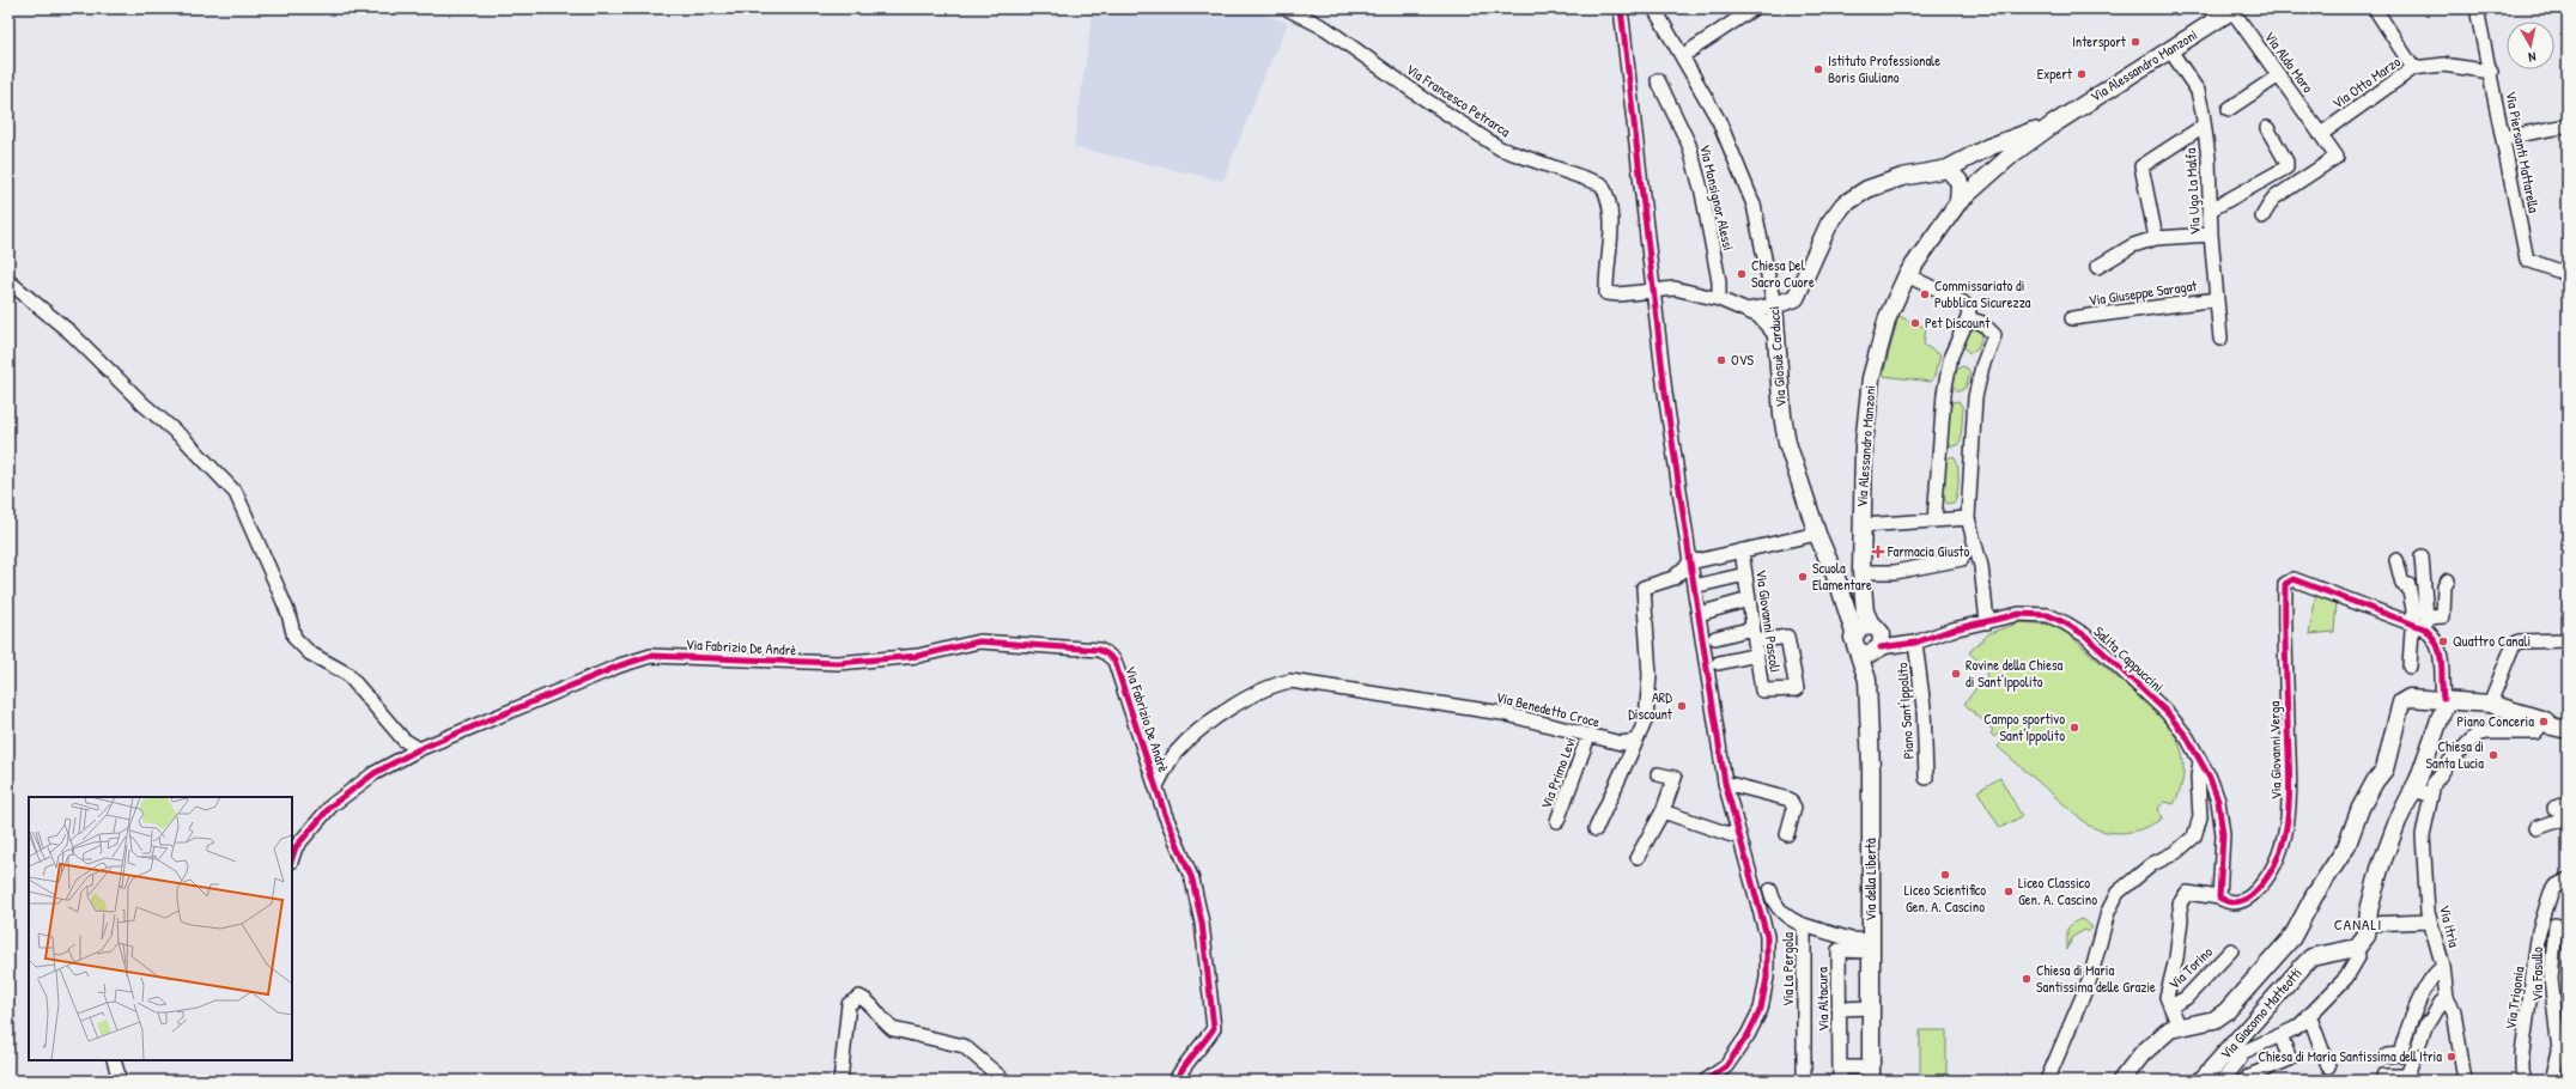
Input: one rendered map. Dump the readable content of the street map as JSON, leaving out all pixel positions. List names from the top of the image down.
{
  "streets": {
    "main road": [
      "Via Alessandro Manzoni",
      "Via Giosuè Carducci",
      "Via della Libertà",
      "Via Giacomo Matteotti"
    ],
    "street": [
      "Via Aldo Moro",
      "Via Otto Marzo",
      "Via Francesco Petrarca",
      "Via Piersanti Mattarella",
      "Via Ugo La Malfa",
      "Via Monsignor Alessi",
      "Via Giuseppe Saragat",
      "Via Giovanni Pascoli",
      "Via Fabrizio De Andrè",
      "Salita Cappuccini",
      "Via Benedetto Croce",
      "Piano Sant'Ippolito",
      "Via Giovanni Verga",
      "Via Primo Levi",
      "Via Itria",
      "Via Torino",
      "Via La Pergola",
      "Via Fasullo",
      "Via Trigonia",
      "Via Altacura"
    ]
  },
  "crossings": [
    ["Via Aldo Moro", "Via Alessandro Manzoni"],
    ["Via Aldo Moro", "Via Otto Marzo"],
    ["Via Alessandro Manzoni", "Via Francesco Petrarca"],
    ["Via Alessandro Manzoni", "Via Ugo La Malfa"],
    ["Via Alessandro Manzoni", "Via Giosuè Carducci"],
    ["Via Alessandro Manzoni", "Piano Sant'Ippolito"],
    ["Via Alessandro Manzoni", "Via della Libertà"],
    ["Via Otto Marzo", "Via Piersanti Mattarella"],
    ["Via Francesco Petrarca", "Via Monsignor Alessi"],
    ["Via Francesco Petrarca", "Via Giosuè Carducci"],
    ["Via Ugo La Malfa", "Via Giuseppe Saragat"],
    ["Via Giosuè Carducci", "Piano Sant'Ippolito"],
    ["Via Giosuè Carducci", "Via della Libertà"],
    ["Via Fabrizio De Andrè", "Via Benedetto Croce"],
    ["Salita Cappuccini", "Piano Sant'Ippolito"],
    ["Via Benedetto Croce", "Via Primo Levi"],
    ["Piano Sant'Ippolito", "Via della Libertà"],
    ["Via della Libertà", "Via La Pergola"],
    ["Via della Libertà", "Via Altacura"],
    ["Via La Pergola", "Via Altacura"]
  ],
  "districts": ["CANALI"],
  "places": {
    "other": [
      "Intersport",
      "Istituto Professionale Boris Giuliano",
      "Expert",
      "Chiesa Del Sacro Cuore",
      "Commissariato di Pubblica Sicurezza",
      "Pet Discount",
      "OVS",
      "Scuola Elamentare",
      "Quattro Canali",
      "Rovine della Chiesa di Sant'Ippolito",
      "ARD Discount",
      "Piano Conceria",
      "Campo sportivo Sant'Ippolito",
      "Chiesa di Santa Lucia",
      "Liceo Scientifico Gen. A. Cascino",
      "Liceo Classico Gen. A. Cascino",
      "Chiesa di Maria Santissima delle Grazie",
      "Chiesa di Maria Santissima dell'Itria"
    ],
    "health": ["Farmacia Giusto"]
  },
  "north": "bottom"
}
